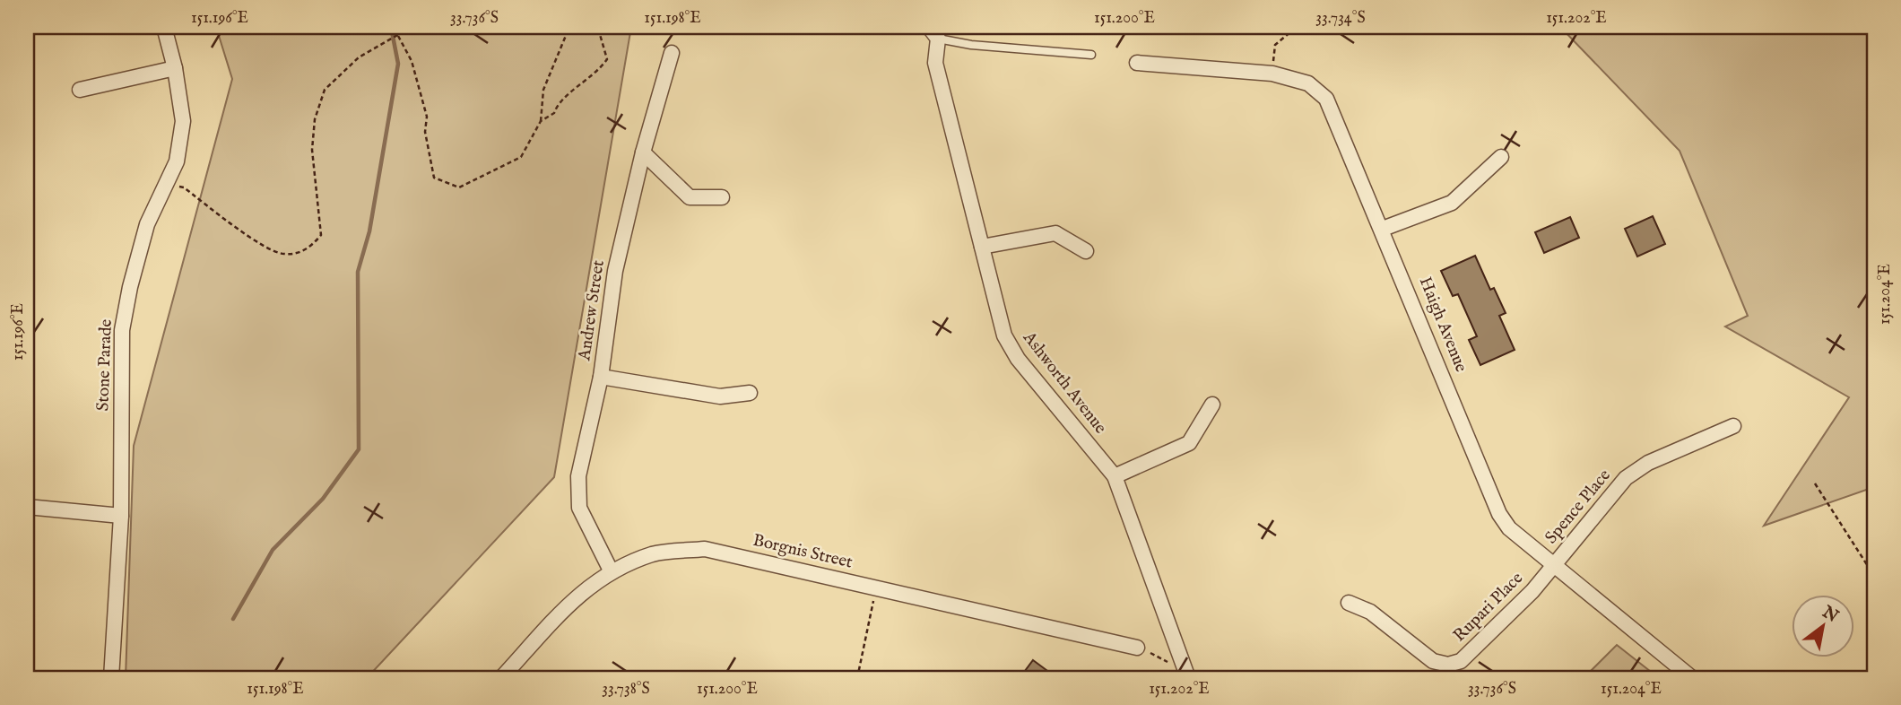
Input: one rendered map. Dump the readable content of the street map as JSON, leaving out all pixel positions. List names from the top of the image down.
{
  "streets": {
    "street": [
      "Andrew Street",
      "Haigh Avenue",
      "Stone Parade",
      "Ashworth Avenue",
      "Spence Place",
      "Borgnis Street",
      "Rupari Place"
    ]
  },
  "crossings": [
    ["Andrew Street", "Borgnis Street"],
    ["Haigh Avenue", "Spence Place"],
    ["Haigh Avenue", "Rupari Place"],
    ["Spence Place", "Rupari Place"]
  ],
  "north": "top right",
  "coordinates": [
    "151.196°E",
    "33.736°S",
    "151.198°E",
    "151.200°E",
    "33.734°S",
    "151.202°E",
    "151.204°E",
    "33.738°S"
  ]
}
